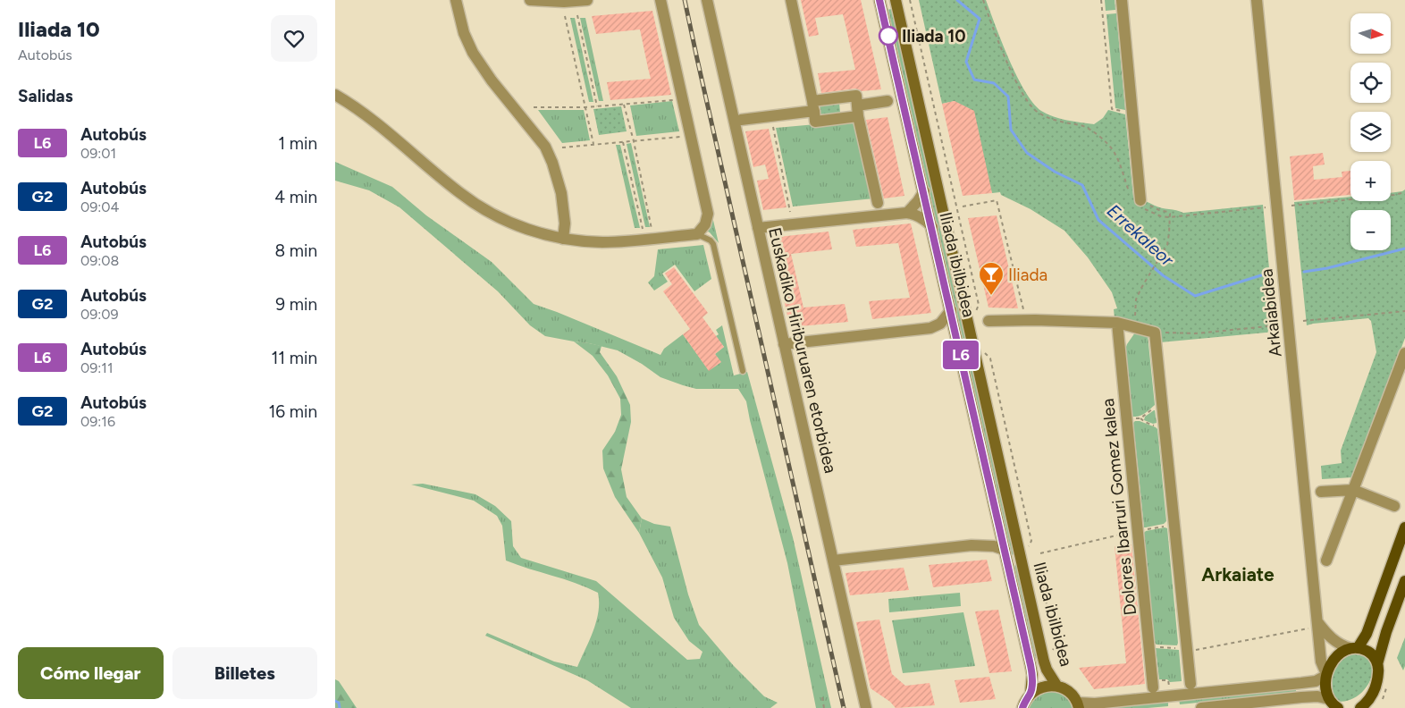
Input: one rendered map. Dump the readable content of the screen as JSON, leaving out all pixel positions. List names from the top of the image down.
{
  "streets": {
    "street": [
      "Iliada ibilbidea",
      "Arkaiabidea",
      "Euskadiko Hiriburuaren etorbidea",
      "Dolores Ibarruri Gomez kalea"
    ]
  },
  "districts": ["Arkaiate"],
  "water": ["Errekaleor"],
  "places": {
    "other": ["Iliada 10"],
    "bar": ["Iliada"]
  },
  "lines": ["bus line L6"],
  "north": "right",
  "page": {
    "heading": [
      ["Iliada 10", "Autobús"],
      "Salidas"
    ],
    "on_map": "L6",
    "map_buttons": ["+", "−"],
    "list": [
      {
        "mark": "L6",
        "name": "Autobús",
        "note": "09:01",
        "value": "1 min"
      },
      {
        "mark": "G2",
        "name": "Autobús",
        "note": "09:04",
        "value": "4 min"
      },
      {
        "mark": "L6",
        "name": "Autobús",
        "note": "09:08",
        "value": "8 min"
      },
      {
        "mark": "G2",
        "name": "Autobús",
        "note": "09:09",
        "value": "9 min"
      },
      {
        "mark": "L6",
        "name": "Autobús",
        "note": "09:11",
        "value": "11 min"
      },
      {
        "mark": "G2",
        "name": "Autobús",
        "note": "09:16",
        "value": "16 min"
      }
    ],
    "buttons": ["Cómo llegar", "Billetes"]
  }
}
